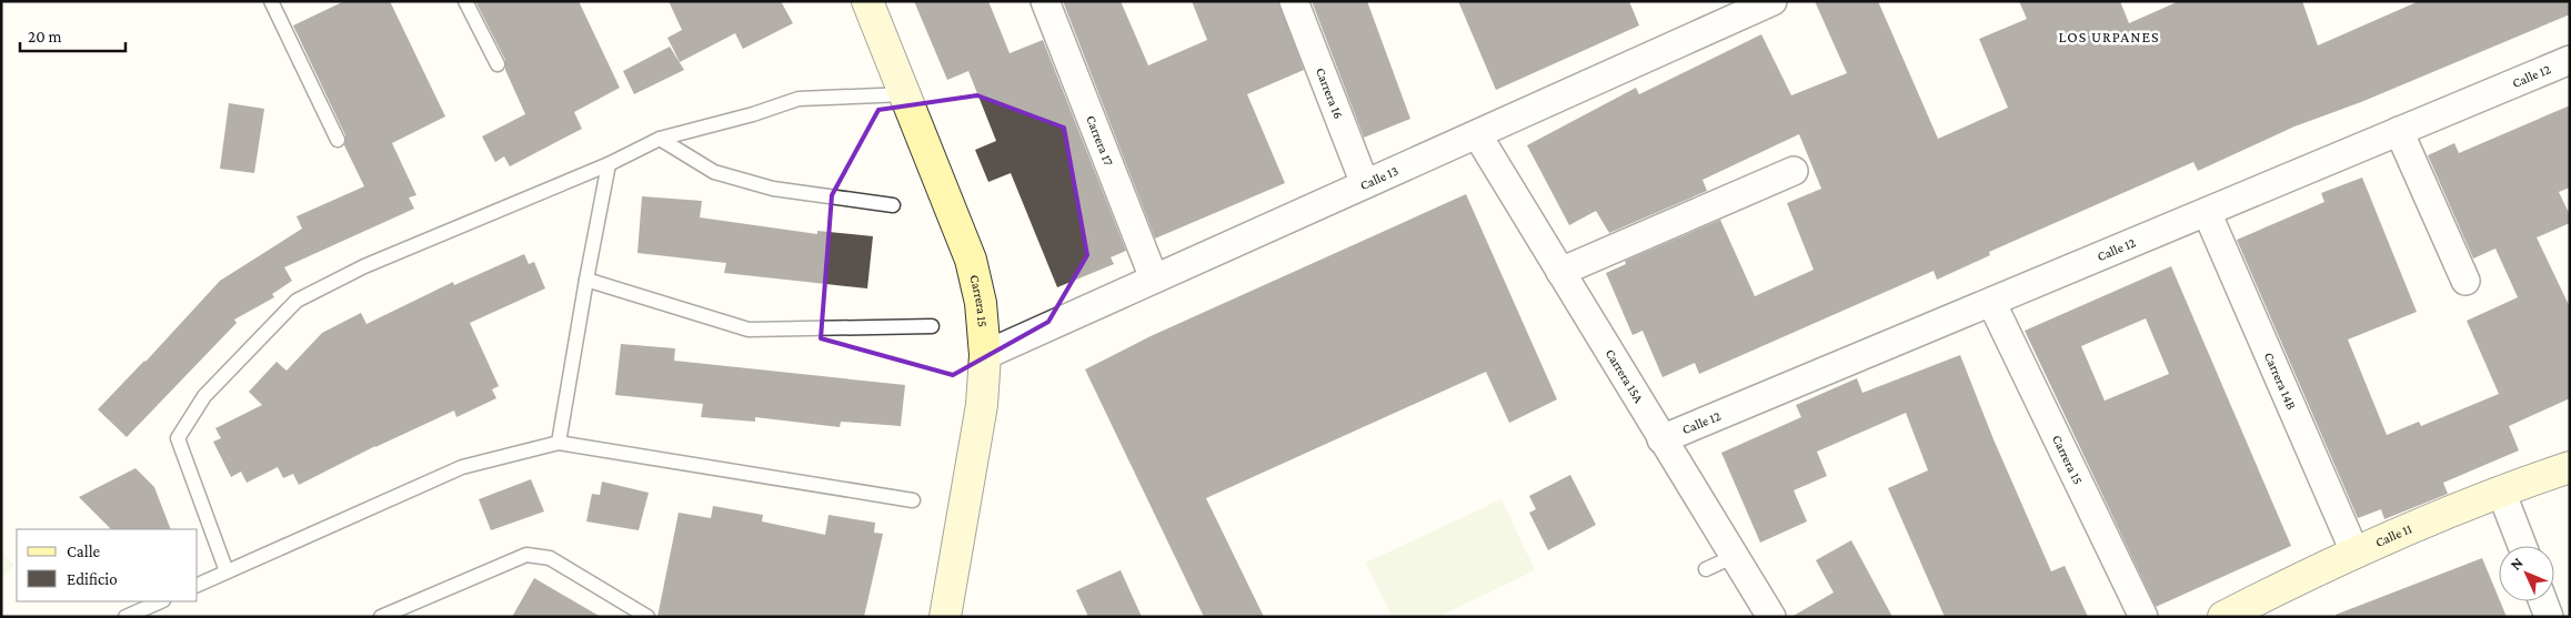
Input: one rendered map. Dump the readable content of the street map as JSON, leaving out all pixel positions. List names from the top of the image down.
{
  "streets": {
    "street": [
      "Calle 12",
      "Carrera 16",
      "Carrera 17",
      "Calle 13",
      "Carrera 15",
      "Carrera 15A",
      "Carrera 14B",
      "Calle 11"
    ]
  },
  "crossings": [
    ["Calle 12", "Carrera 15"],
    ["Calle 12", "Carrera 15A"],
    ["Calle 12", "Carrera 14B"],
    ["Carrera 16", "Calle 13"],
    ["Carrera 17", "Calle 13"],
    ["Calle 13", "Carrera 15"],
    ["Calle 13", "Carrera 15A"],
    ["Carrera 14B", "Calle 11"]
  ],
  "districts": ["LOS URPANES"],
  "legend": ["Calle", "Edificio"],
  "scale_bar": "20 m",
  "north": "top left"
}
